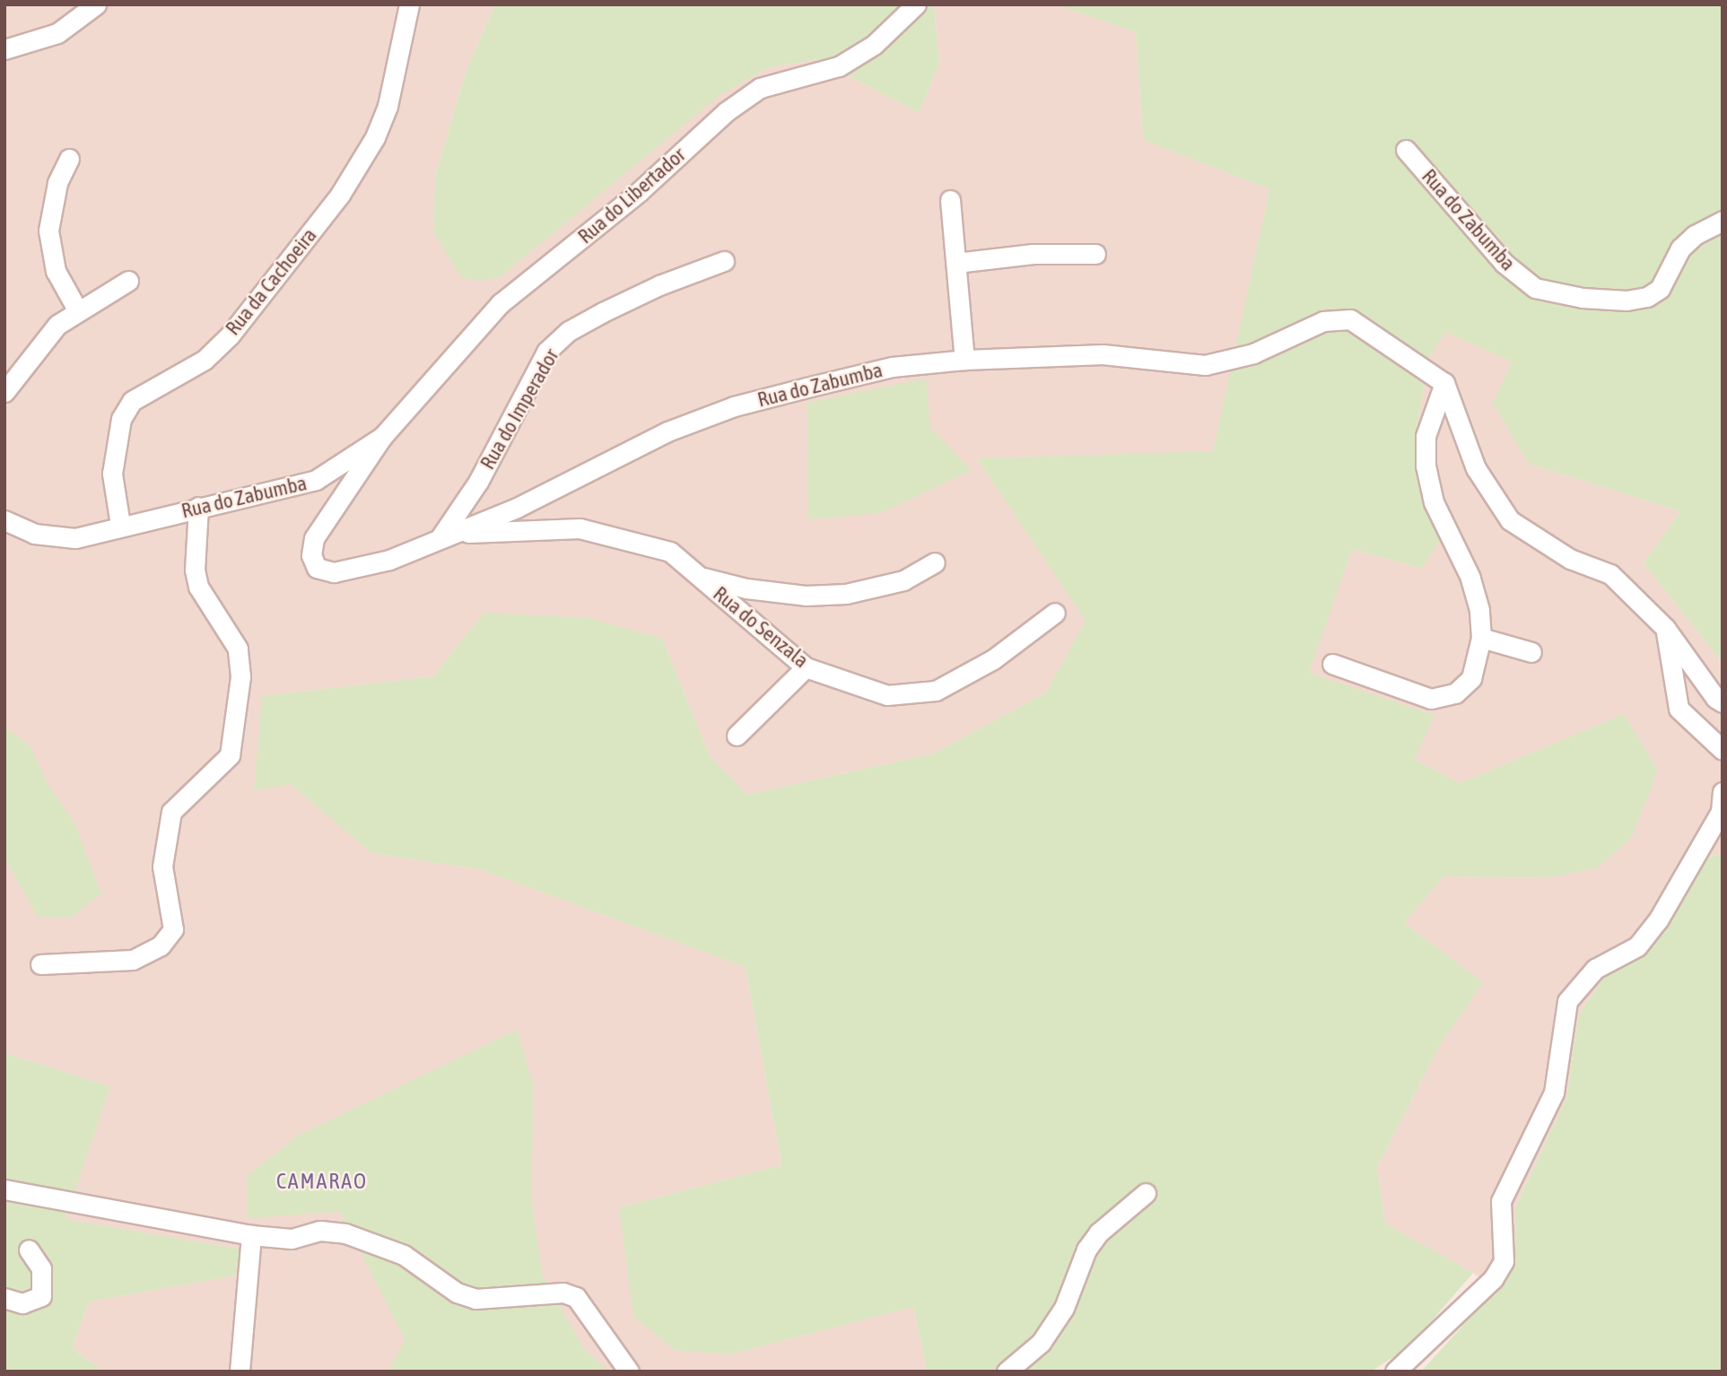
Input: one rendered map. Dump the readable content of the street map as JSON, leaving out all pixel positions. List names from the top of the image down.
{
  "streets": {
    "street": [
      "Rua do Libertador",
      "Rua do Zabumba",
      "Rua da Cachoeira",
      "Rua do Imperador",
      "Rua do Senzala"
    ]
  },
  "crossings": [
    ["Rua do Libertador", "Rua do Zabumba"],
    ["Rua do Zabumba", "Rua da Cachoeira"],
    ["Rua do Zabumba", "Rua do Imperador"],
    ["Rua do Zabumba", "Rua do Senzala"],
    ["Rua do Imperador", "Rua do Senzala"]
  ],
  "districts": ["CAMARAO"]
}
